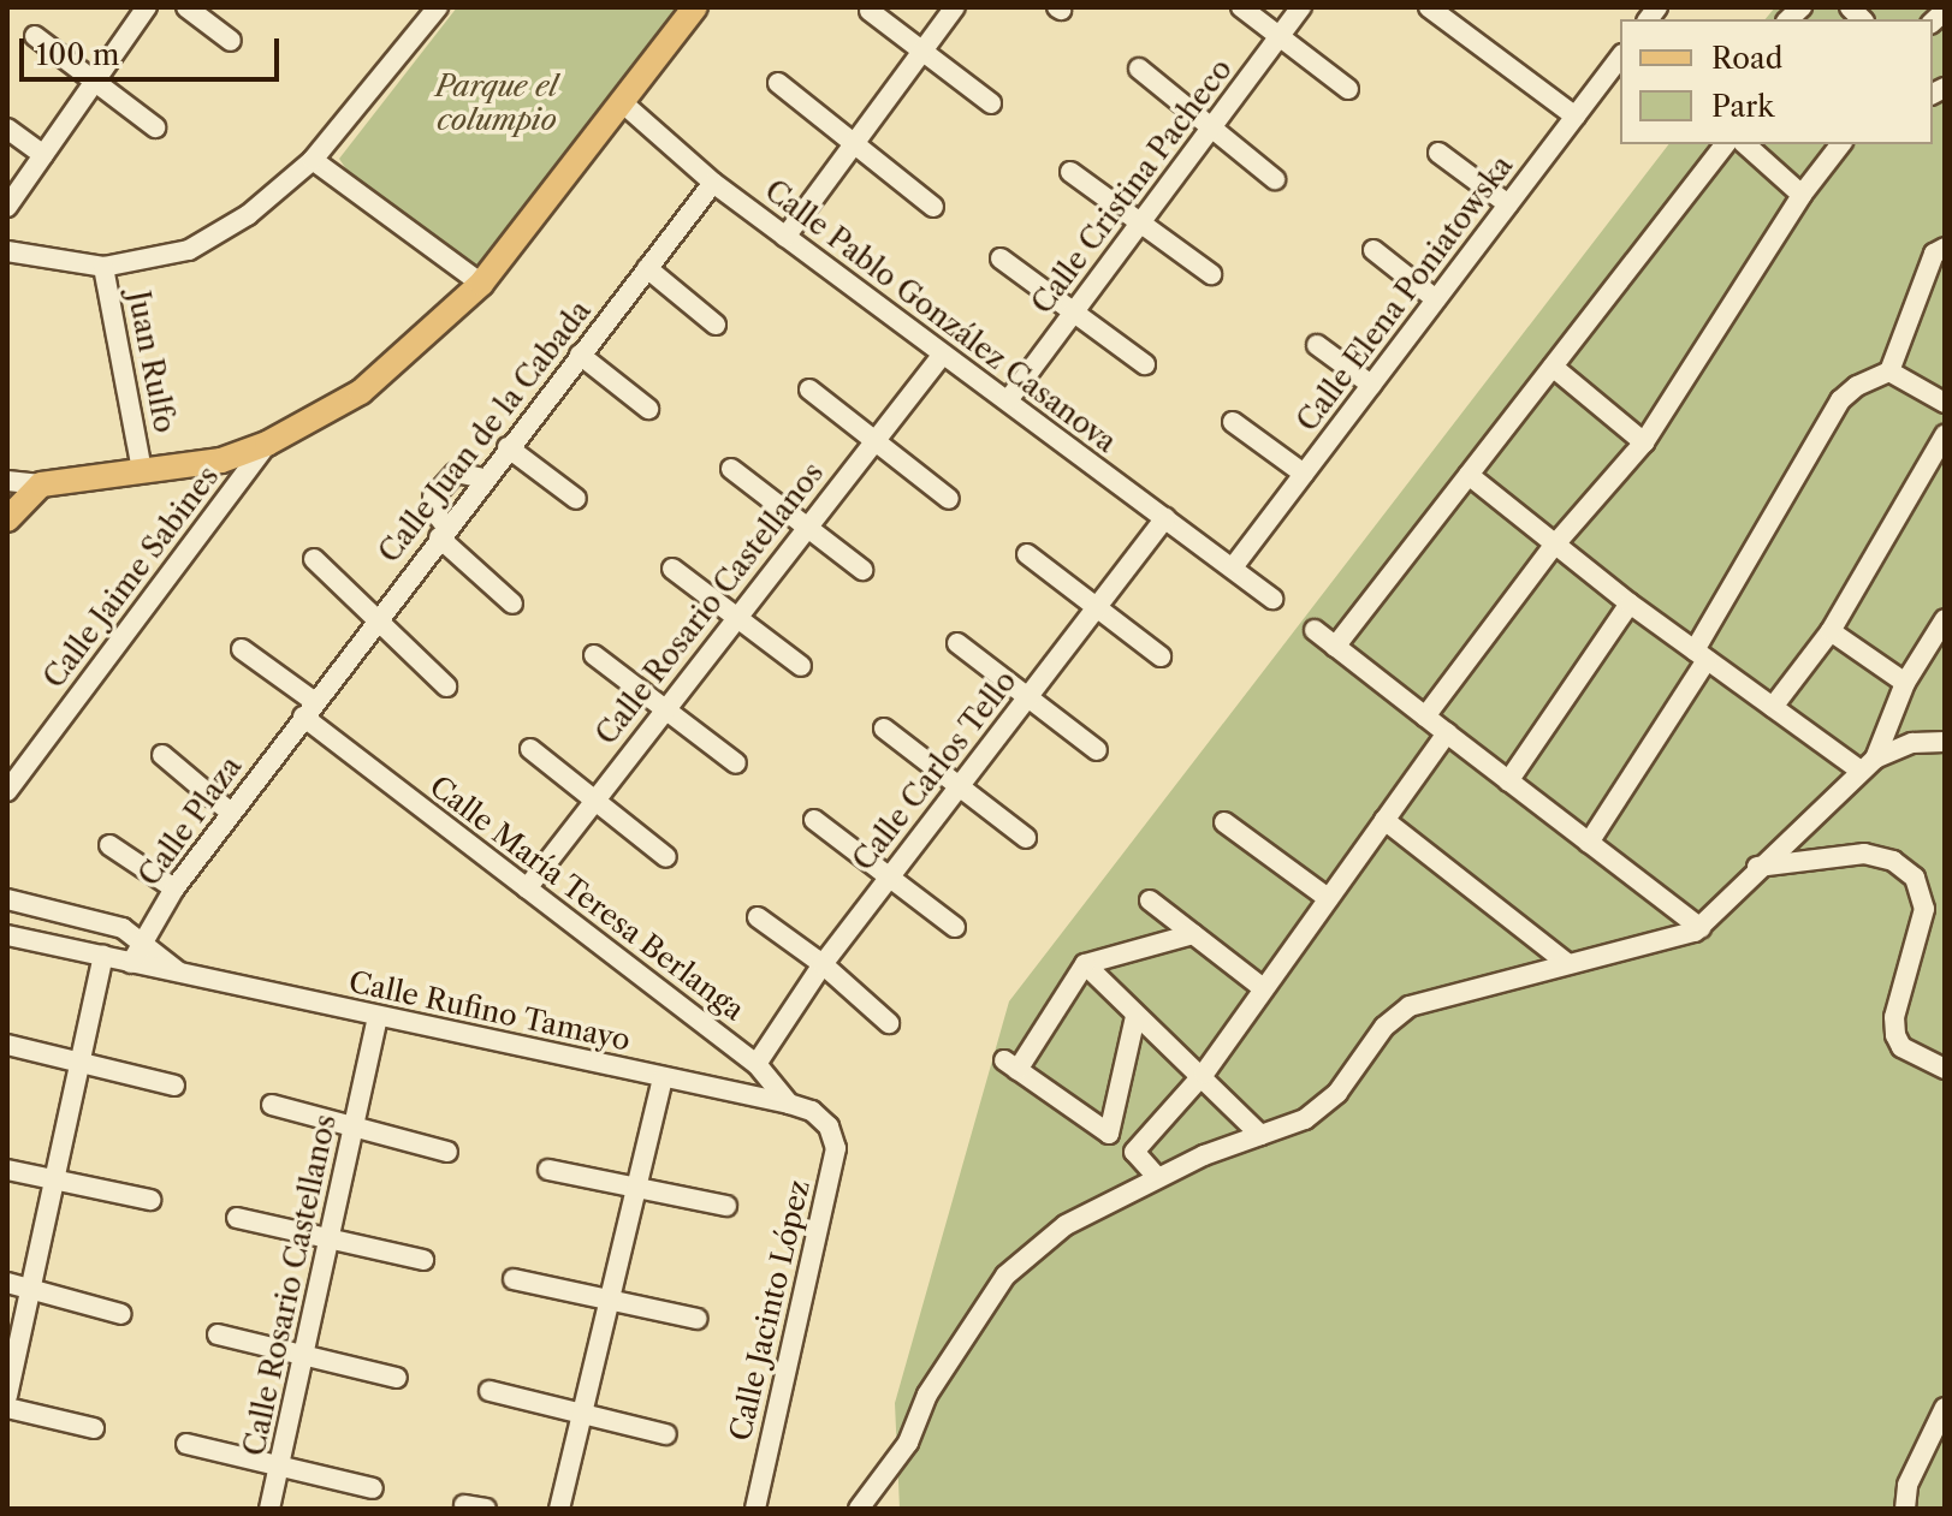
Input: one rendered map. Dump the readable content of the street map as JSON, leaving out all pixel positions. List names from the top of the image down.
{
  "streets": {
    "street": [
      "Calle Cristina Pacheco",
      "Calle Elena Poniatowska",
      "Calle Pablo González Casanova",
      "Juan Rulfo",
      "Calle Juan de la Cabada",
      "Calle Jaime Sabines",
      "Calle Rosario Castellanos",
      "Calle Carlos Tello",
      "Calle Plaza",
      "Calle María Teresa Berlanga",
      "Calle Rufino Tamayo",
      "Calle Jacinto López"
    ]
  },
  "crossings": [
    ["Calle Cristina Pacheco", "Calle Pablo González Casanova"],
    ["Calle Elena Poniatowska", "Calle Pablo González Casanova"],
    ["Calle Pablo González Casanova", "Calle Juan de la Cabada"],
    ["Calle Pablo González Casanova", "Calle Rosario Castellanos"],
    ["Calle Pablo González Casanova", "Calle Carlos Tello"],
    ["Calle Juan de la Cabada", "Calle Plaza"],
    ["Calle Juan de la Cabada", "Calle María Teresa Berlanga"],
    ["Calle Rosario Castellanos", "Calle María Teresa Berlanga"],
    ["Calle Rosario Castellanos", "Calle Rufino Tamayo"],
    ["Calle Carlos Tello", "Calle María Teresa Berlanga"],
    ["Calle Plaza", "Calle María Teresa Berlanga"],
    ["Calle Plaza", "Calle Rufino Tamayo"],
    ["Calle María Teresa Berlanga", "Calle Rufino Tamayo"],
    ["Calle María Teresa Berlanga", "Calle Jacinto López"]
  ],
  "parks": ["Parque el columpio"],
  "legend": ["Road", "Park"],
  "scale_bar": "100 m"
}
